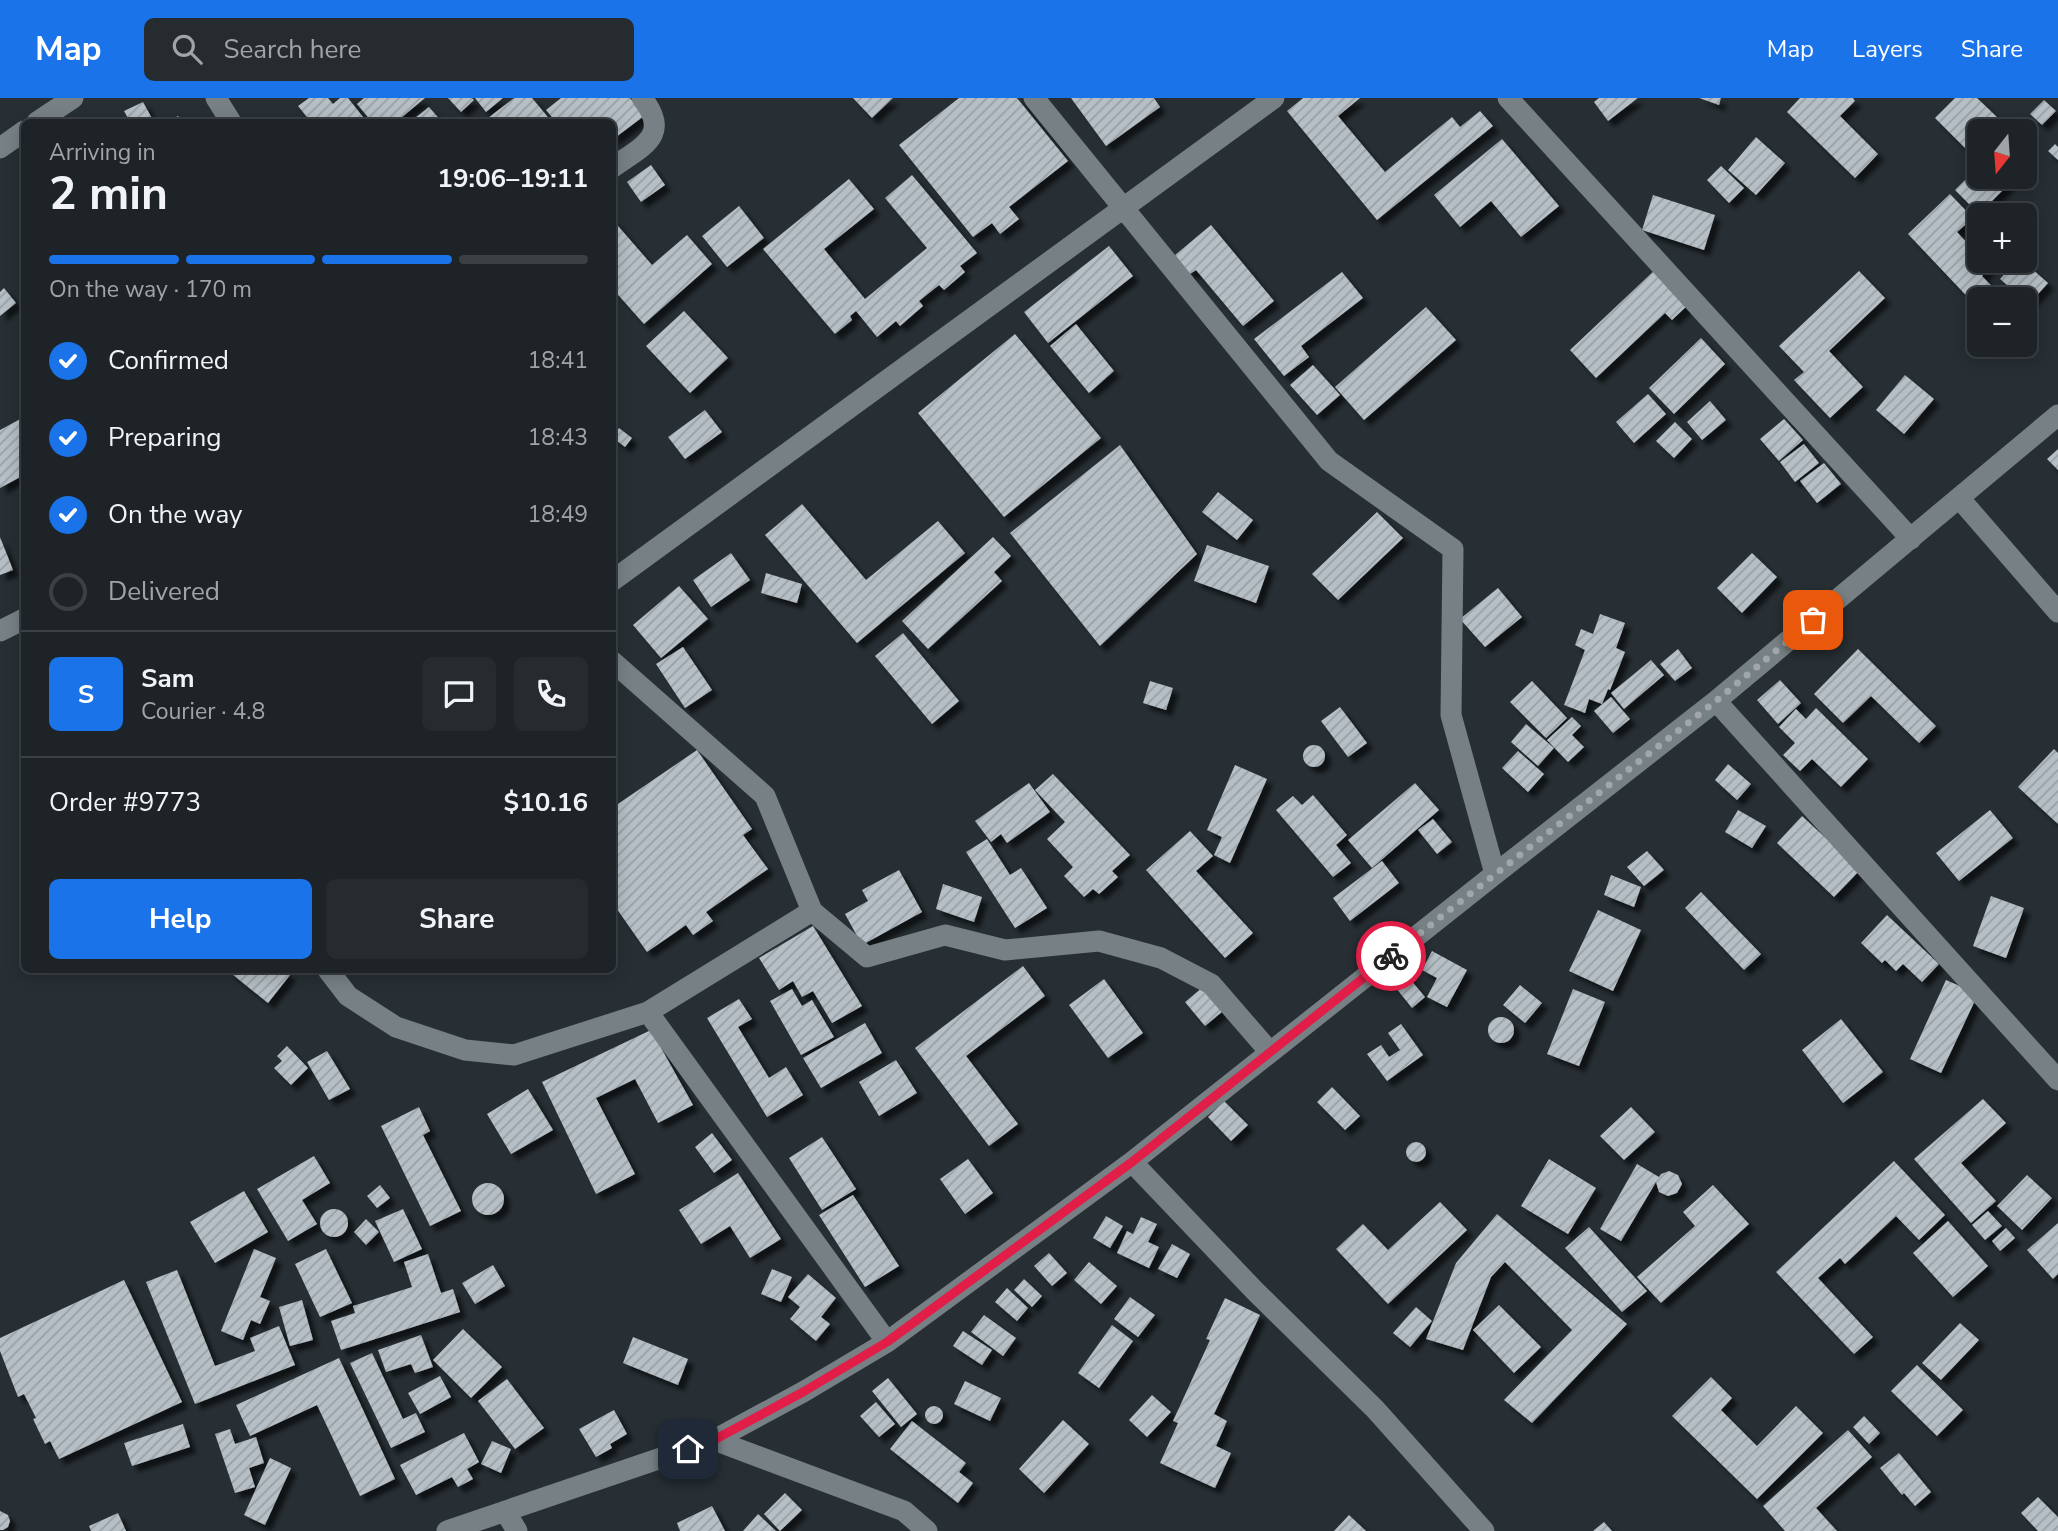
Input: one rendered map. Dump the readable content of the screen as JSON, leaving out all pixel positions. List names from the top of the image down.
{
  "north": "bottom",
  "page": {
    "header": "Map",
    "search": "Search here",
    "nav": ["Map", "Layers", "Share"],
    "map_buttons": ["+", "−"],
    "heading": ["2 min", "Arriving in", "19:06–19:11"],
    "panel": [
      "Sam",
      "Courier · 4.8",
      "Order #9773",
      "$10.16"
    ],
    "bar": "On the way · 170 m",
    "list": [
      ["Confirmed", "18:41"],
      ["Preparing", "18:43"],
      ["On the way", "18:49"],
      "Delivered"
    ],
    "round": "S",
    "buttons": ["Help", "Share"]
  }
}
